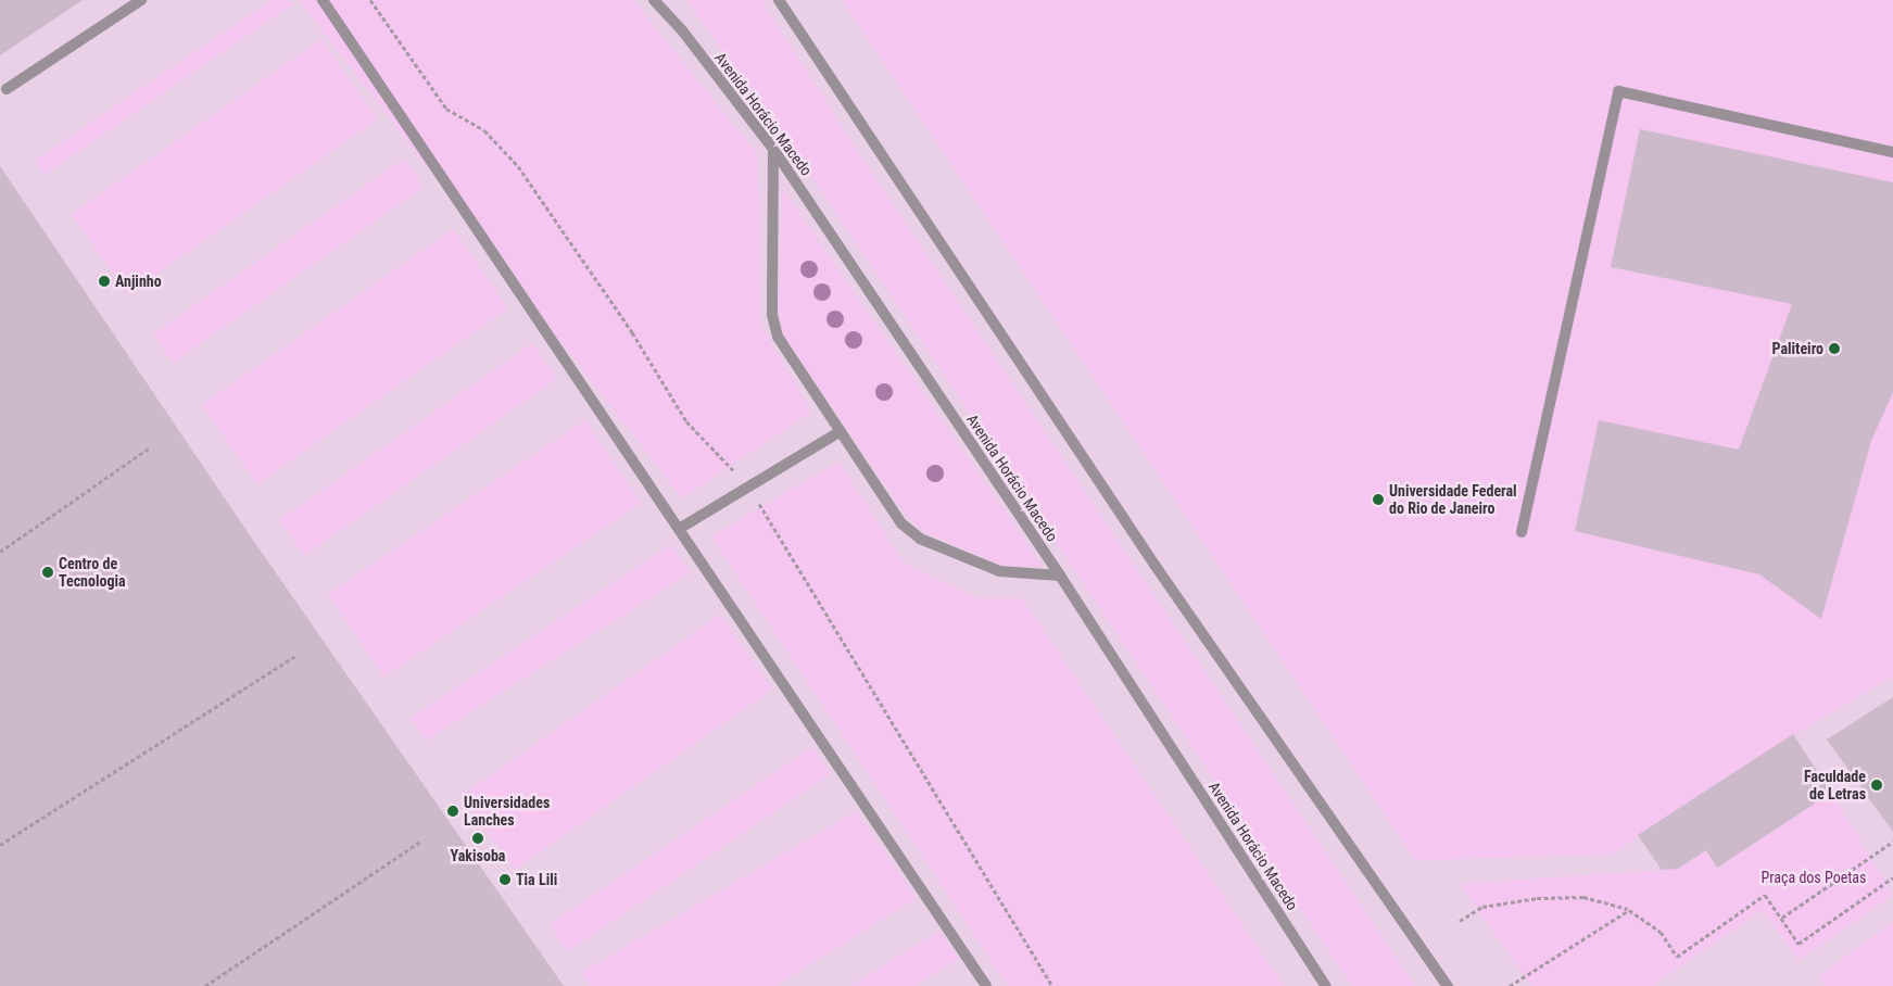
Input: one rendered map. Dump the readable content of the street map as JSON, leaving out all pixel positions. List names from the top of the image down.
{
  "streets": {
    "street": ["Avenida Horácio Macedo"]
  },
  "parks": ["Praça dos Poetas"],
  "places": [
    "Anjinho",
    "Paliteiro",
    "Universidade Federal do Rio de Janeiro",
    "Centro de Tecnologia",
    "Faculdade de Letras",
    "Universidades Lanches",
    "Yakisoba",
    "Tia Lili"
  ]
}
